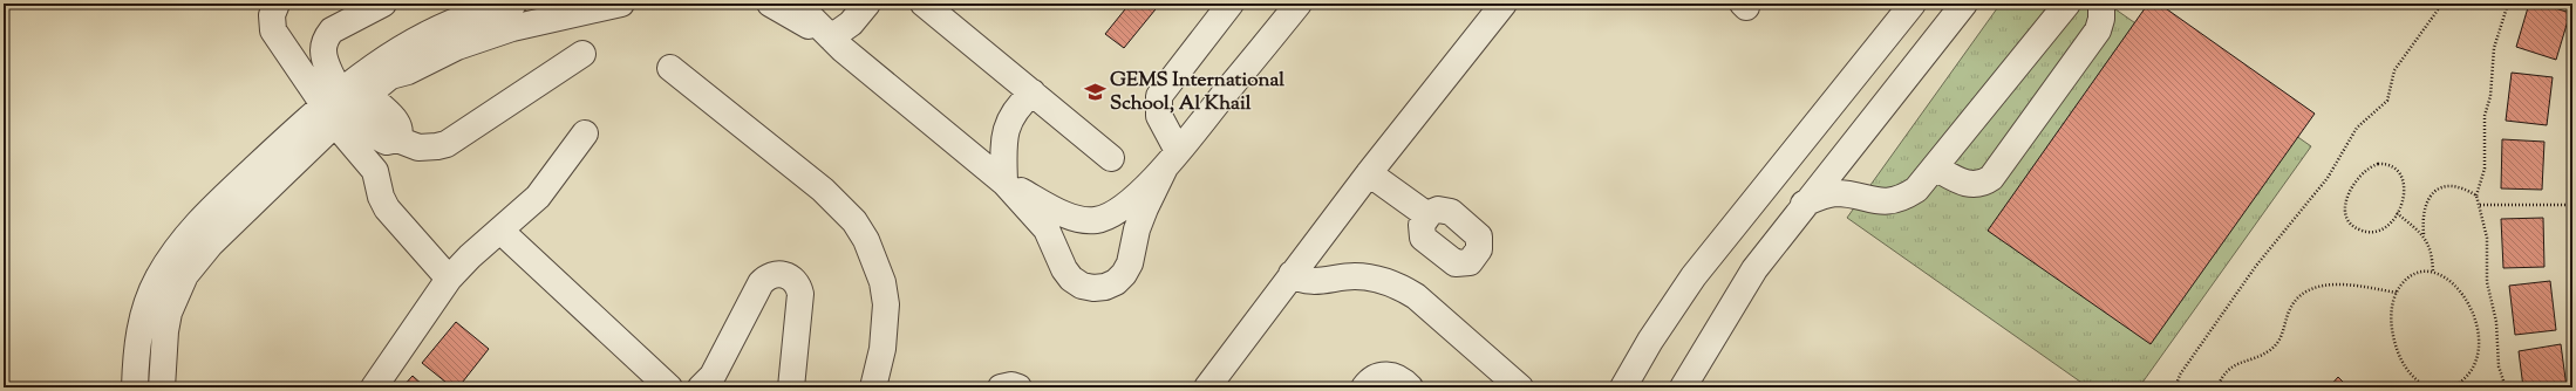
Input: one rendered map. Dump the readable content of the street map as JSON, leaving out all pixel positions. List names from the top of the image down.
{
  "places": {
    "school or university": ["GEMS International School, Al Khail"]
  }
}
